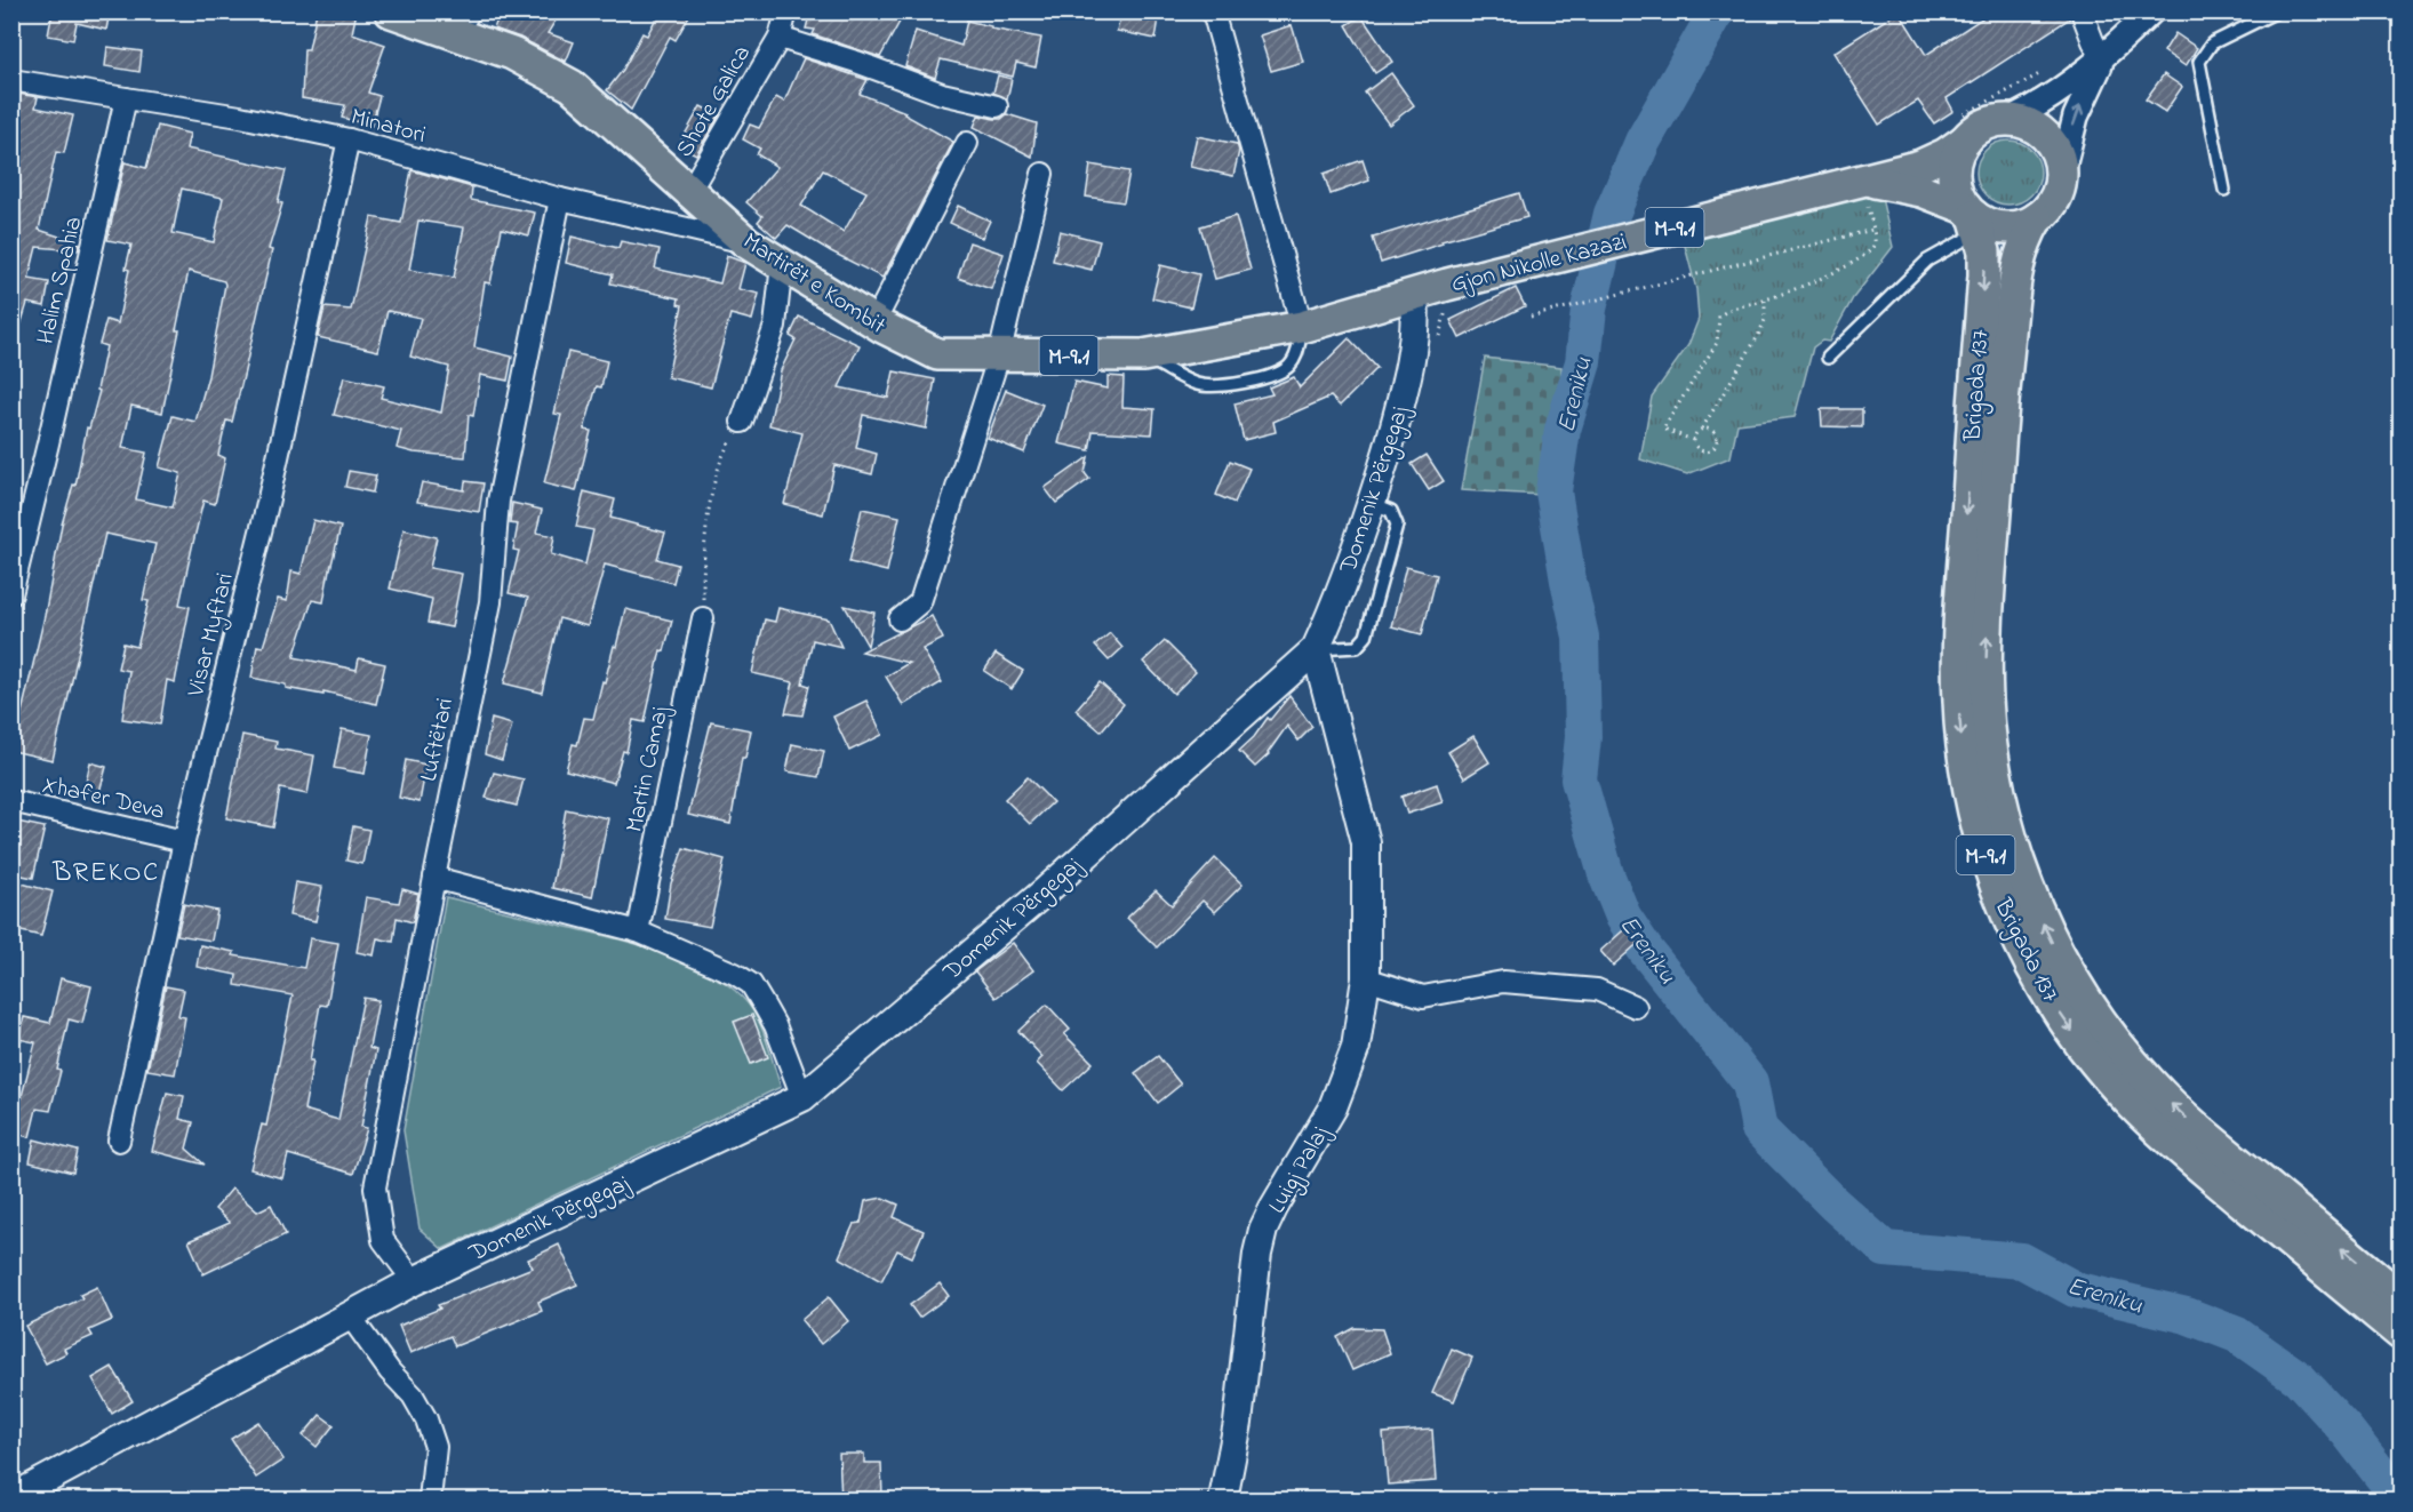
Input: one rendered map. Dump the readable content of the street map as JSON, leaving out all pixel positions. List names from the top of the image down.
{
  "streets": {
    "main road": [
      "M-9.1",
      "Gjon Nikolle Kazazi",
      "Martirët e Kombit",
      "Brigada 137",
      "Domenik Përgegaj",
      "Luigj Palaj"
    ],
    "street": [
      "Shote Galica",
      "Minatori",
      "Halim Spahia",
      "Visar Myftari",
      "Luftëtari",
      "Martin Camaj",
      "Xhafer Deva"
    ]
  },
  "crossings": [
    ["Shote Galica", "Martirët e Kombit"],
    ["Minatori", "Halim Spahia"],
    ["Minatori", "Martirët e Kombit"],
    ["Minatori", "Visar Myftari"],
    ["Minatori", "Luftëtari"],
    ["M-9.1", "Gjon Nikolle Kazazi"],
    ["M-9.1", "Brigada 137"],
    ["Gjon Nikolle Kazazi", "Martirët e Kombit"],
    ["Gjon Nikolle Kazazi", "Domenik Përgegaj"],
    ["Martirët e Kombit", "Domenik Përgegaj"],
    ["Domenik Përgegaj", "Luftëtari"],
    ["Domenik Përgegaj", "Luigj Palaj"],
    ["Visar Myftari", "Xhafer Deva"]
  ],
  "districts": ["BREKOC"],
  "water": ["Ereniku"]
}
